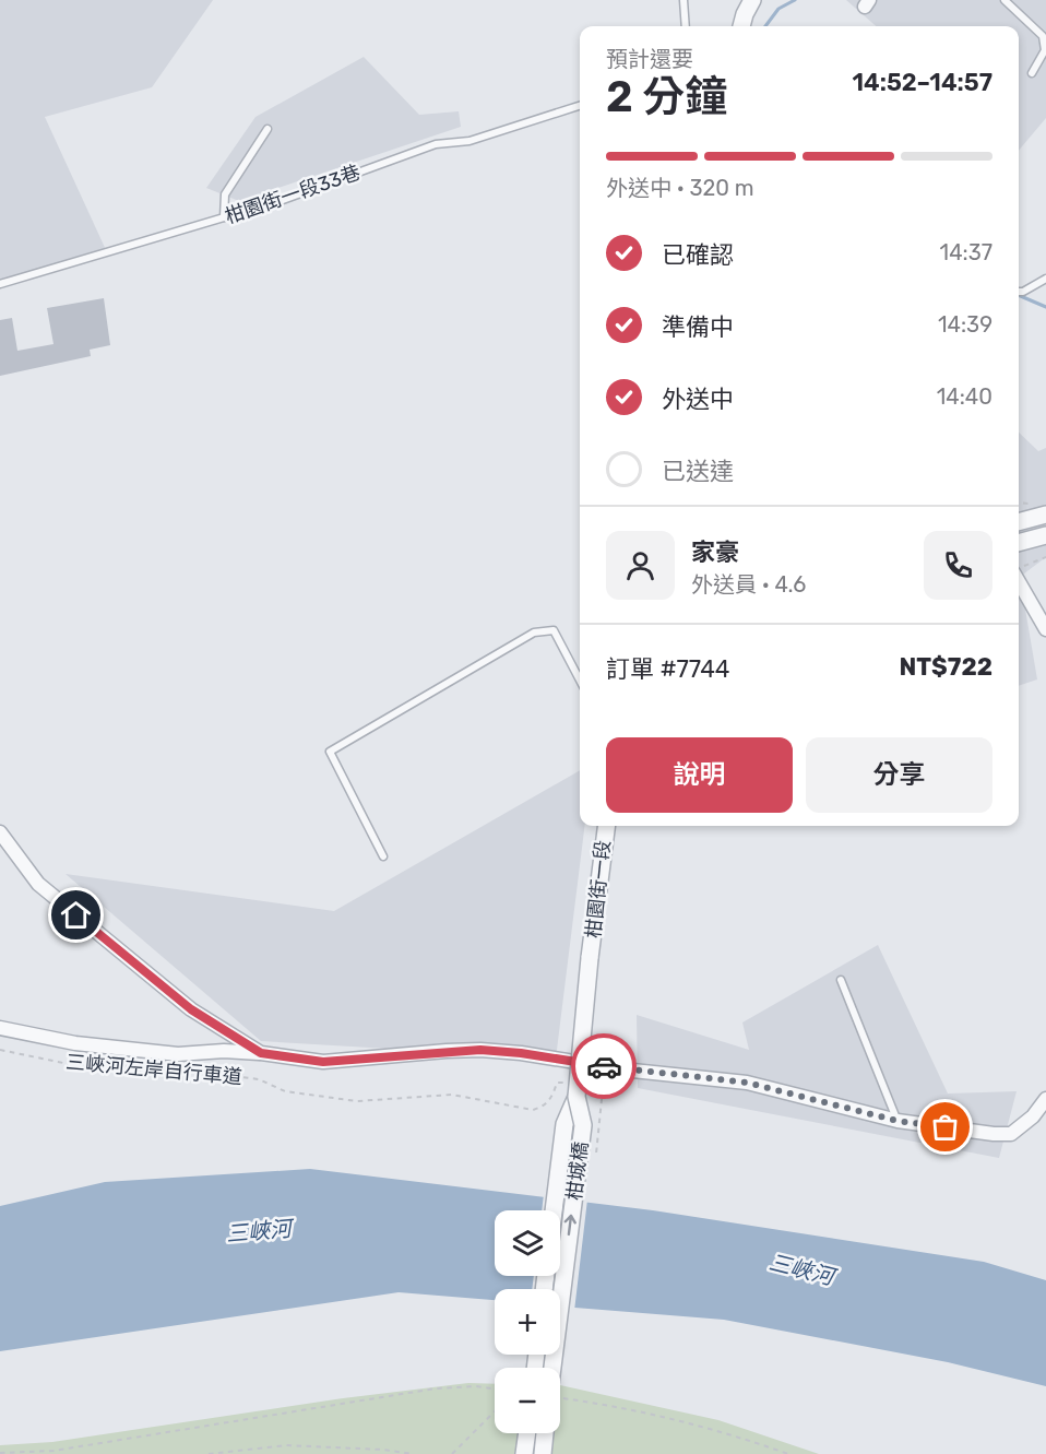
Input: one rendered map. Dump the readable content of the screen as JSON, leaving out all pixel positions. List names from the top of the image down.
{
  "streets": {
    "street": ["柑園街一段", "柑城橋"],
    "lane": ["柑園街一段33巷"],
    "path": ["三峽河左岸自行車道"]
  },
  "crossings": [
    ["柑園街一段", "柑城橋"],
    ["三峽河左岸自行車道", "柑城橋"]
  ],
  "water": ["三峽河"],
  "page": {
    "heading": ["2 分鐘", "預計還要", "14:52–14:57"],
    "panel": [
      "家豪",
      "外送員 · 4.6",
      "訂單 #7744",
      "NT$722"
    ],
    "bar": "外送中 · 320 m",
    "list": [
      ["已確認", "14:37"],
      ["準備中", "14:39"],
      ["外送中", "14:40"],
      "已送達"
    ],
    "buttons": ["說明", "分享"],
    "map_buttons": ["+", "−"]
  }
}
